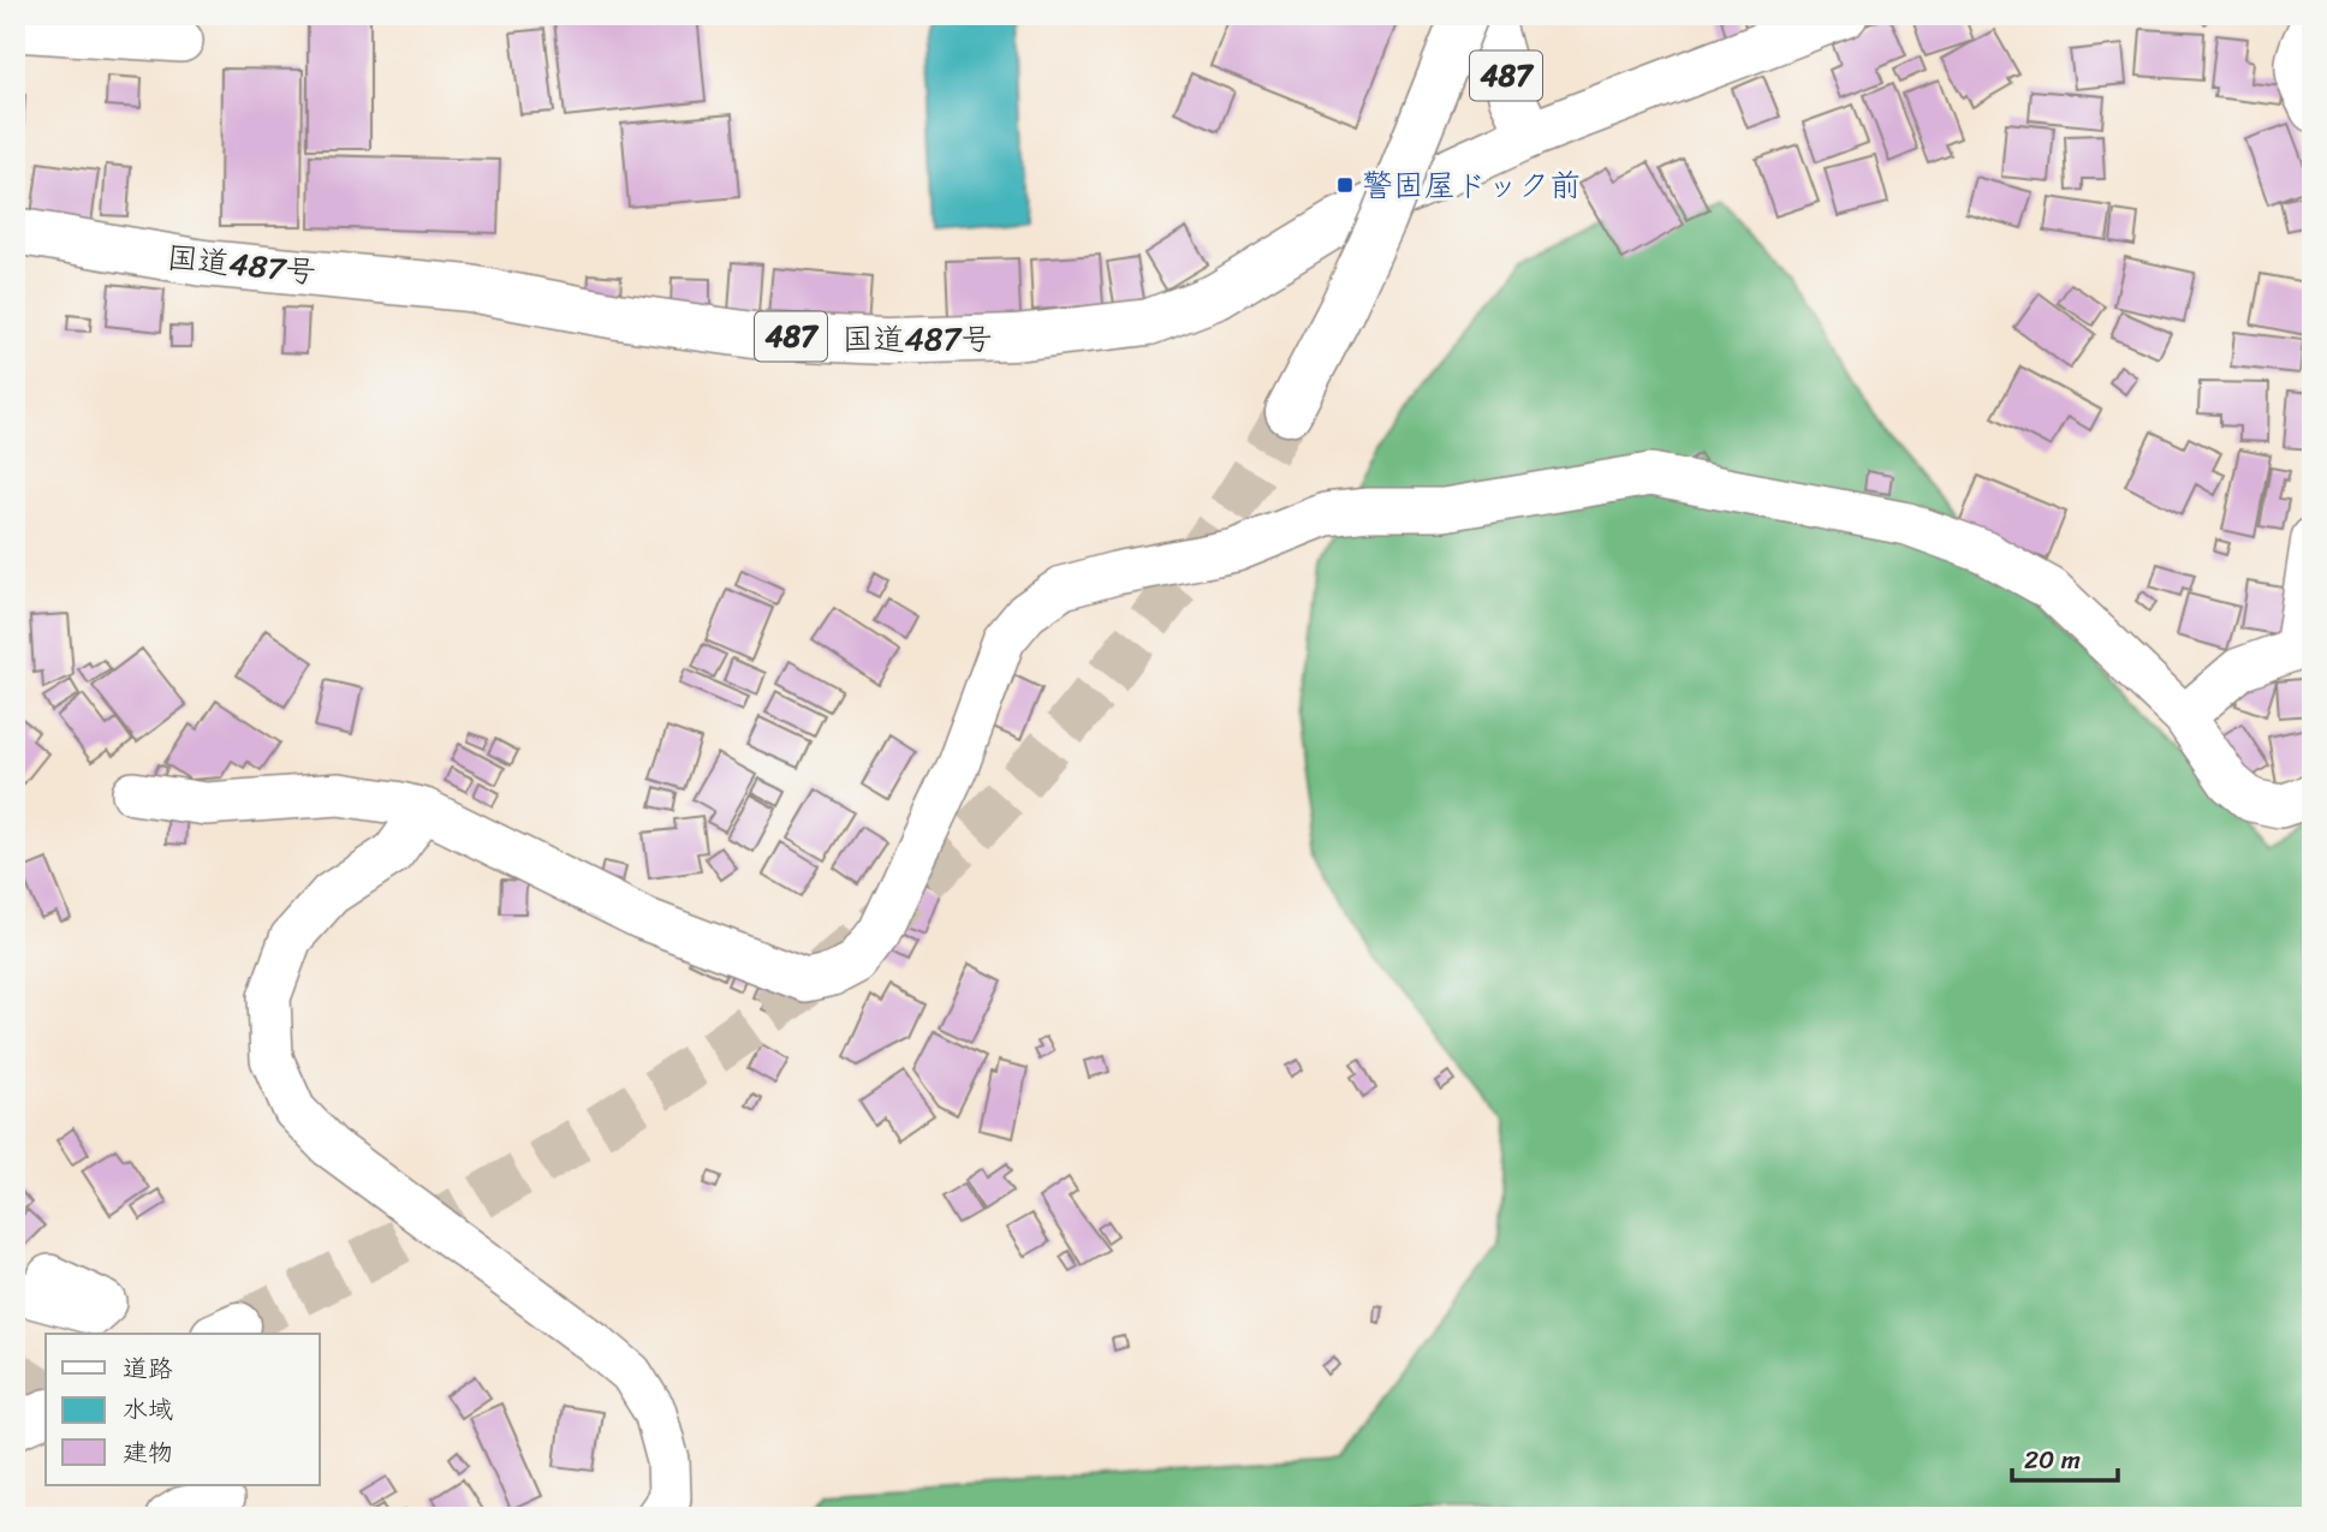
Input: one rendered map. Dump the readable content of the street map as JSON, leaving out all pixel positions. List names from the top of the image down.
{
  "streets": {
    "main road": ["487", "国道487号"]
  },
  "crossings": [
    ["487", "国道487号"]
  ],
  "places": {
    "transit": ["警固屋ドック前"]
  },
  "legend": ["道路", "水域", "建物"],
  "scale_bar": "20 m"
}
